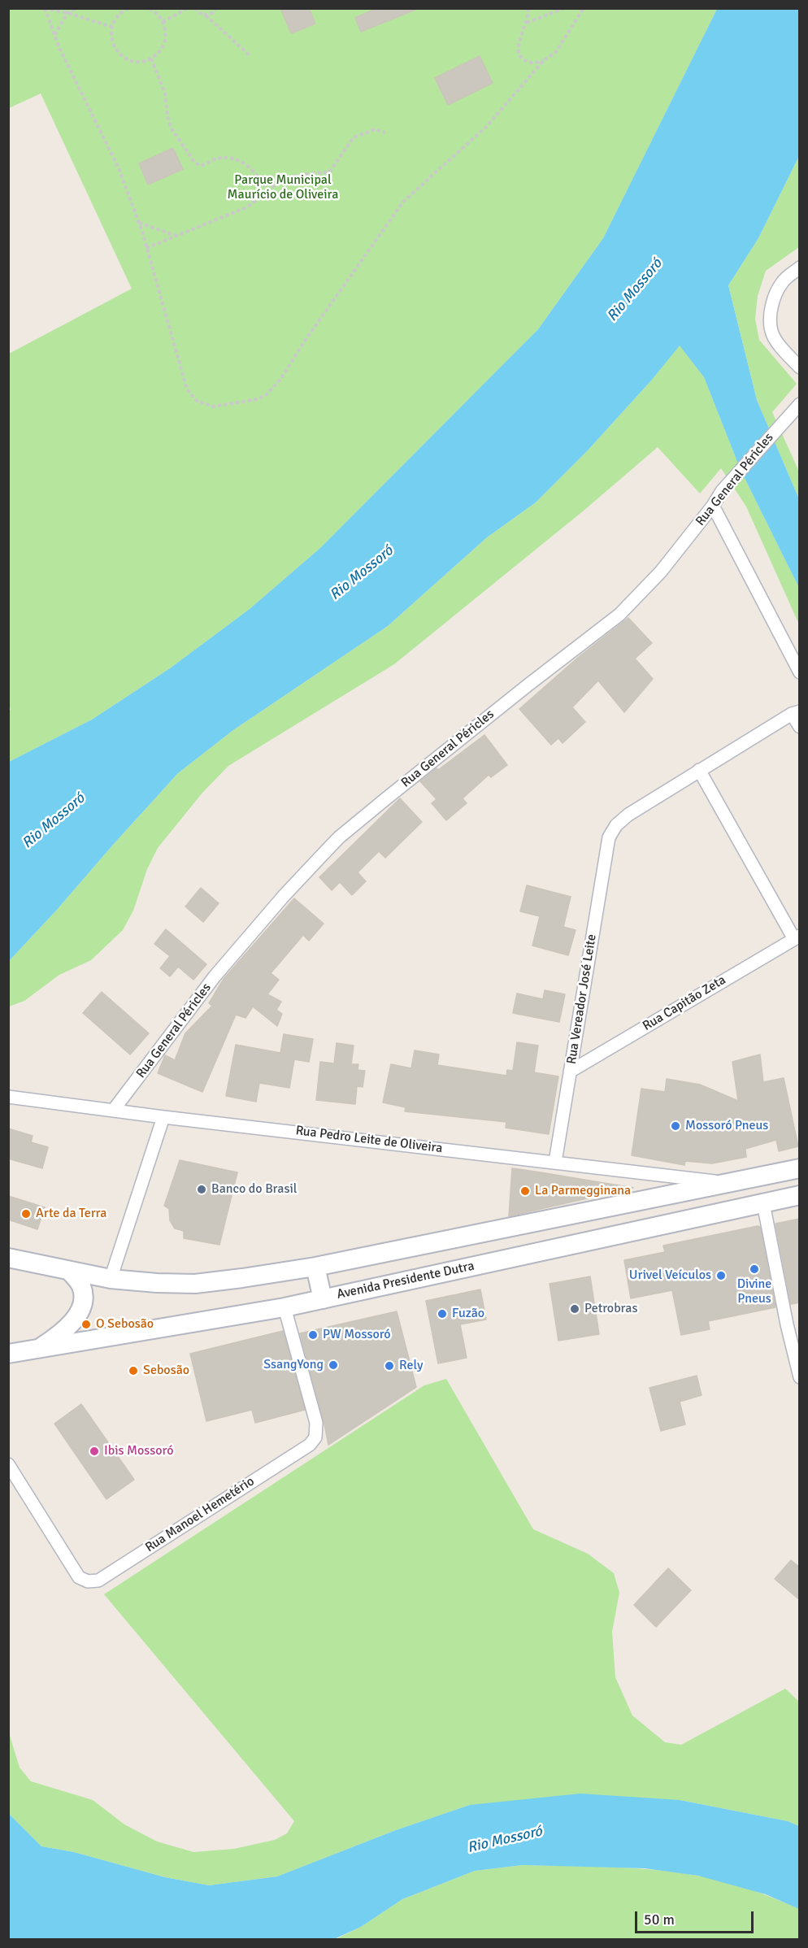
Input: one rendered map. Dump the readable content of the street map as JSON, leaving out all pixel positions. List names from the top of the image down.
{
  "streets": {
    "main road": ["Avenida Presidente Dutra"],
    "street": [
      "Rua General Péricles",
      "Rua Vereador José Leite",
      "Rua Capitão Zeta",
      "Rua Pedro Leite de Oliveira",
      "Rua Manoel Hemetério"
    ]
  },
  "crossings": [
    ["Rua General Péricles", "Rua Pedro Leite de Oliveira"],
    ["Rua Vereador José Leite", "Rua Capitão Zeta"],
    ["Rua Vereador José Leite", "Rua Pedro Leite de Oliveira"],
    ["Avenida Presidente Dutra", "Rua Manoel Hemetério"]
  ],
  "water": ["Rio Mossoró"],
  "parks": ["Parque Municipal Maurício de Oliveira"],
  "places": [
    "Mossoró Pneus",
    "Banco do Brasil",
    "La Parmegginana",
    "Arte da Terra",
    "Divine Pneus",
    "Urivel Veículos",
    "Petrobras",
    "Fuzão",
    "O Sebosão",
    "PW Mossoró",
    "SsangYong",
    "Rely",
    "Sebosão",
    "Ibis Mossoró"
  ],
  "scale_bar": "50 m"
}
